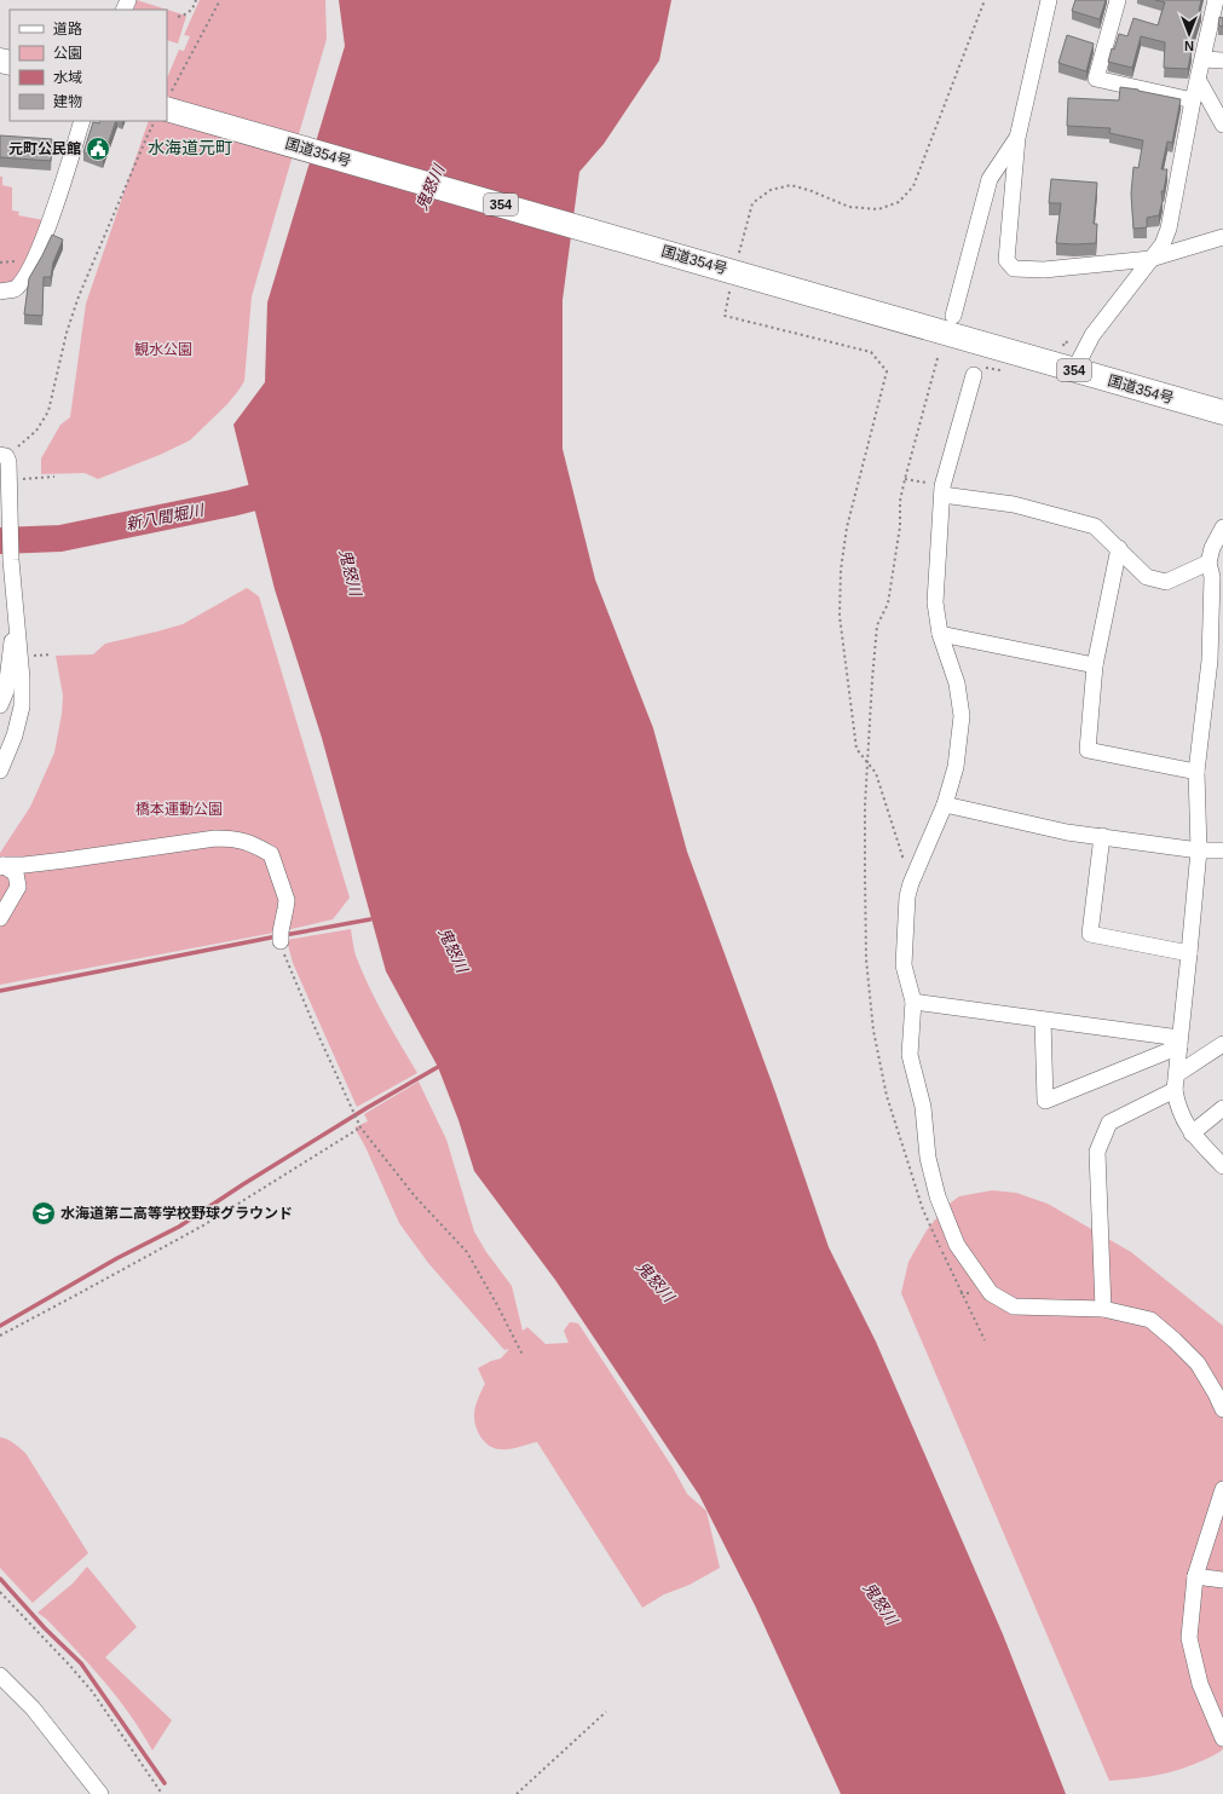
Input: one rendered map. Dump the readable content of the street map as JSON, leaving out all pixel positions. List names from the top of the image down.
{
  "streets": {
    "highway": ["国道354号", "354"]
  },
  "districts": ["水海道元町"],
  "water": ["鬼怒川", "新八間堀川"],
  "parks": ["観水公園", "橋本運動公園"],
  "places": {
    "public building": ["元町公民館"],
    "school or university": ["水海道第二高等学校野球グラウンド"]
  },
  "legend": [
    "道路",
    "公園",
    "水域",
    "建物"
  ],
  "north": "bottom"
}
